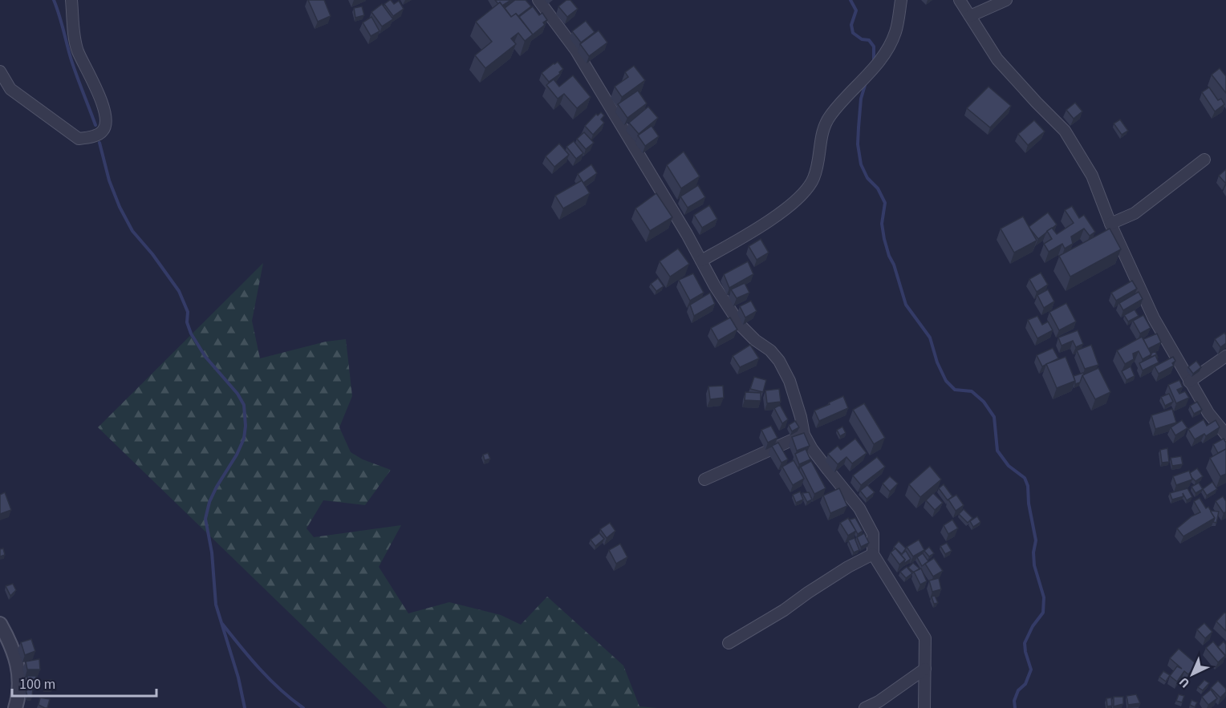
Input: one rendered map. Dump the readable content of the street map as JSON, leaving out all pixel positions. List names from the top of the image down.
{
  "scale_bar": "100 m",
  "north": "bottom left"
}
